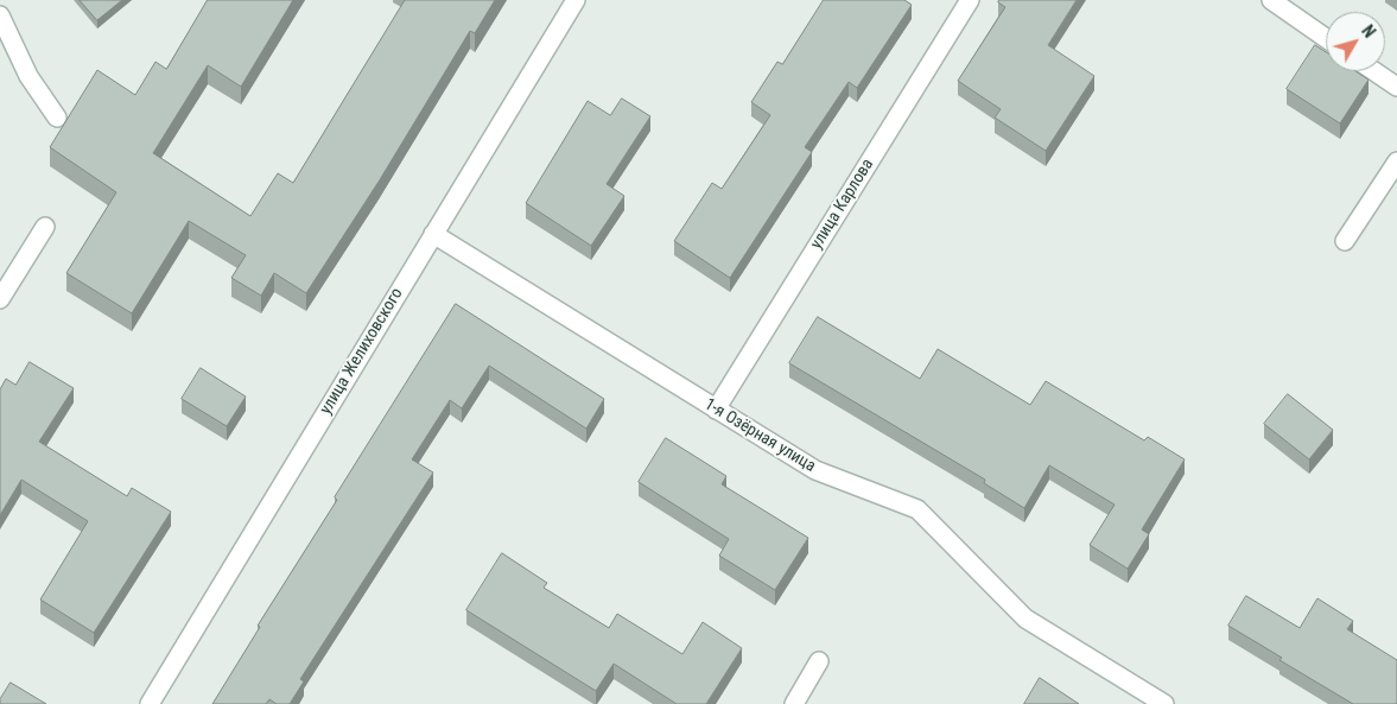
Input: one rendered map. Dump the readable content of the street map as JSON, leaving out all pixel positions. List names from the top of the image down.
{
  "streets": {
    "street": ["улица Карлова", "улица Желиховского", "1-я Озёрная улица"]
  },
  "crossings": [
    ["улица Карлова", "1-я Озёрная улица"],
    ["улица Желиховского", "1-я Озёрная улица"]
  ],
  "north": "top right"
}
